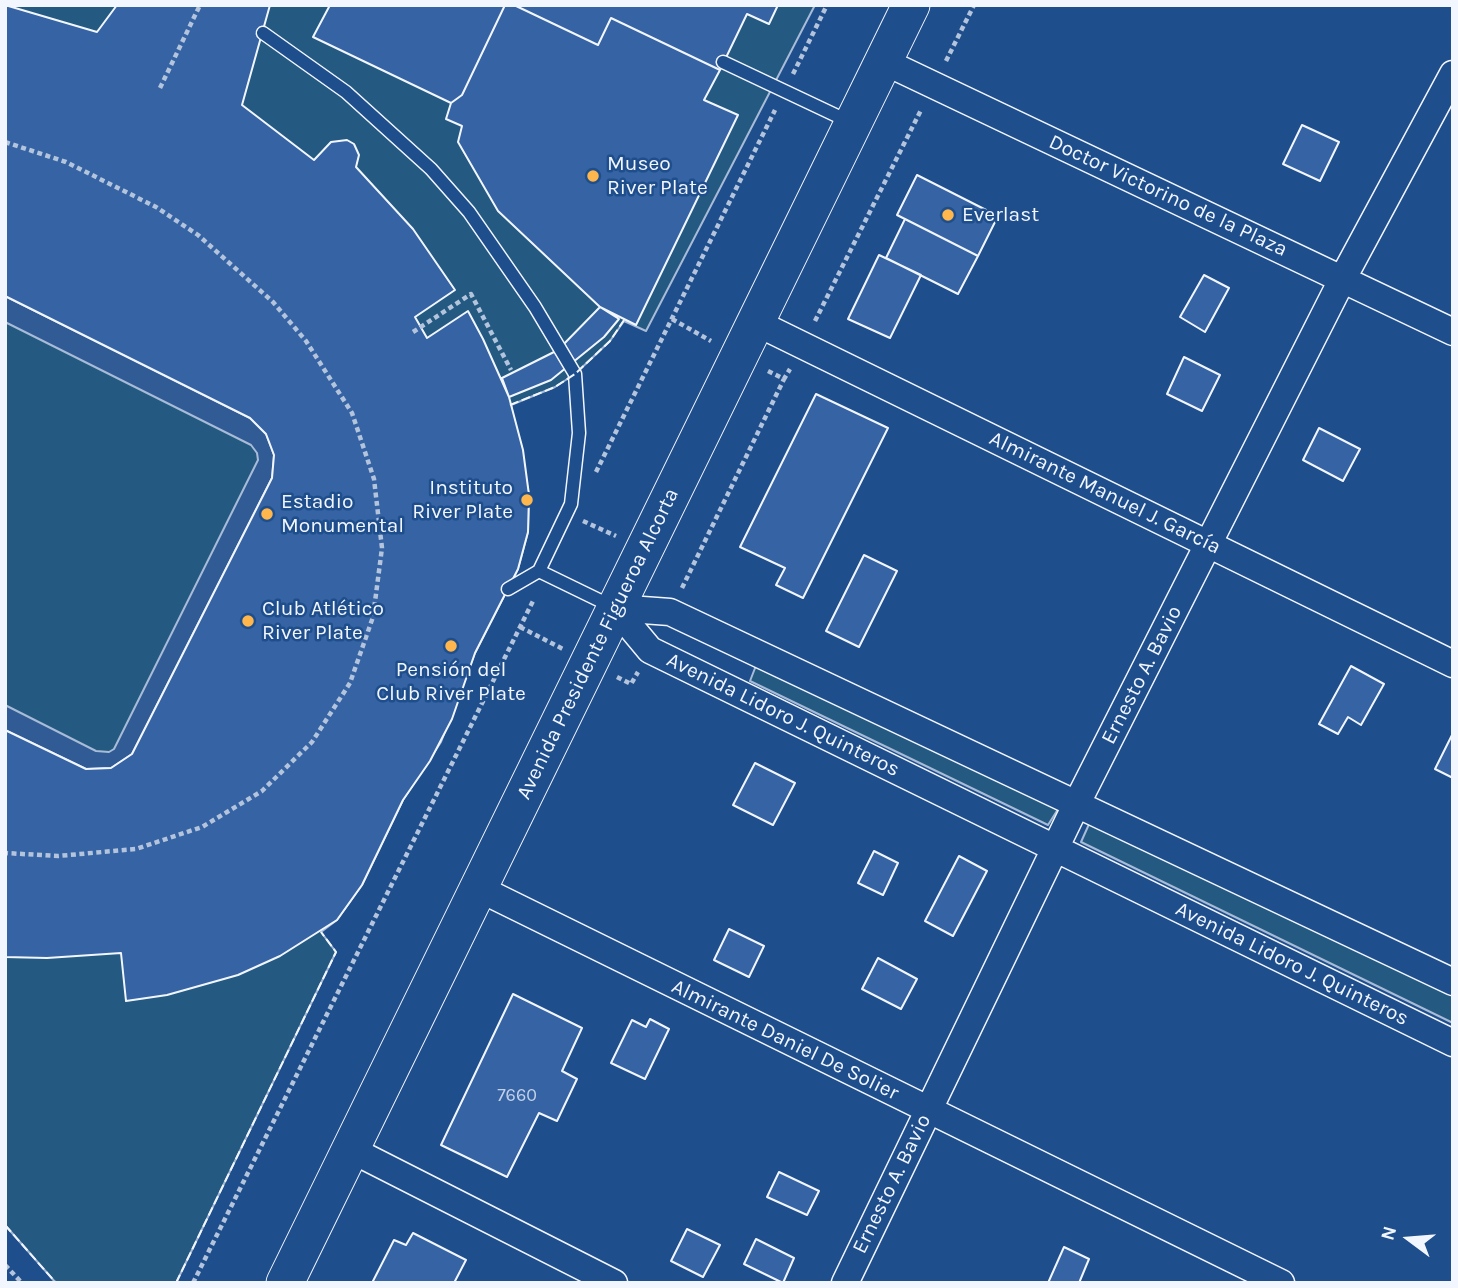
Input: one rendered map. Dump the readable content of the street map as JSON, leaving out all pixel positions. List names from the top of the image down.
{
  "streets": {
    "main road": ["Avenida Presidente Figueroa Alcorta"],
    "street": [
      "Doctor Victorino de la Plaza",
      "Almirante Manuel J. García",
      "Ernesto A. Bavio",
      "Avenida Lidoro J. Quinteros",
      "Almirante Daniel De Solier"
    ]
  },
  "crossings": [
    ["Doctor Victorino de la Plaza", "Avenida Presidente Figueroa Alcorta"],
    ["Doctor Victorino de la Plaza", "Ernesto A. Bavio"],
    ["Almirante Manuel J. García", "Avenida Presidente Figueroa Alcorta"],
    ["Almirante Manuel J. García", "Ernesto A. Bavio"],
    ["Avenida Presidente Figueroa Alcorta", "Avenida Lidoro J. Quinteros"],
    ["Avenida Presidente Figueroa Alcorta", "Almirante Daniel De Solier"],
    ["Ernesto A. Bavio", "Avenida Lidoro J. Quinteros"],
    ["Ernesto A. Bavio", "Almirante Daniel De Solier"]
  ],
  "places": [
    "Museo River Plate",
    "Everlast",
    "Instituto River Plate",
    "Estadio Monumental",
    "Club Atlético River Plate",
    "Pensión del Club River Plate"
  ],
  "house_numbers": ["7660"],
  "north": "left"
}
